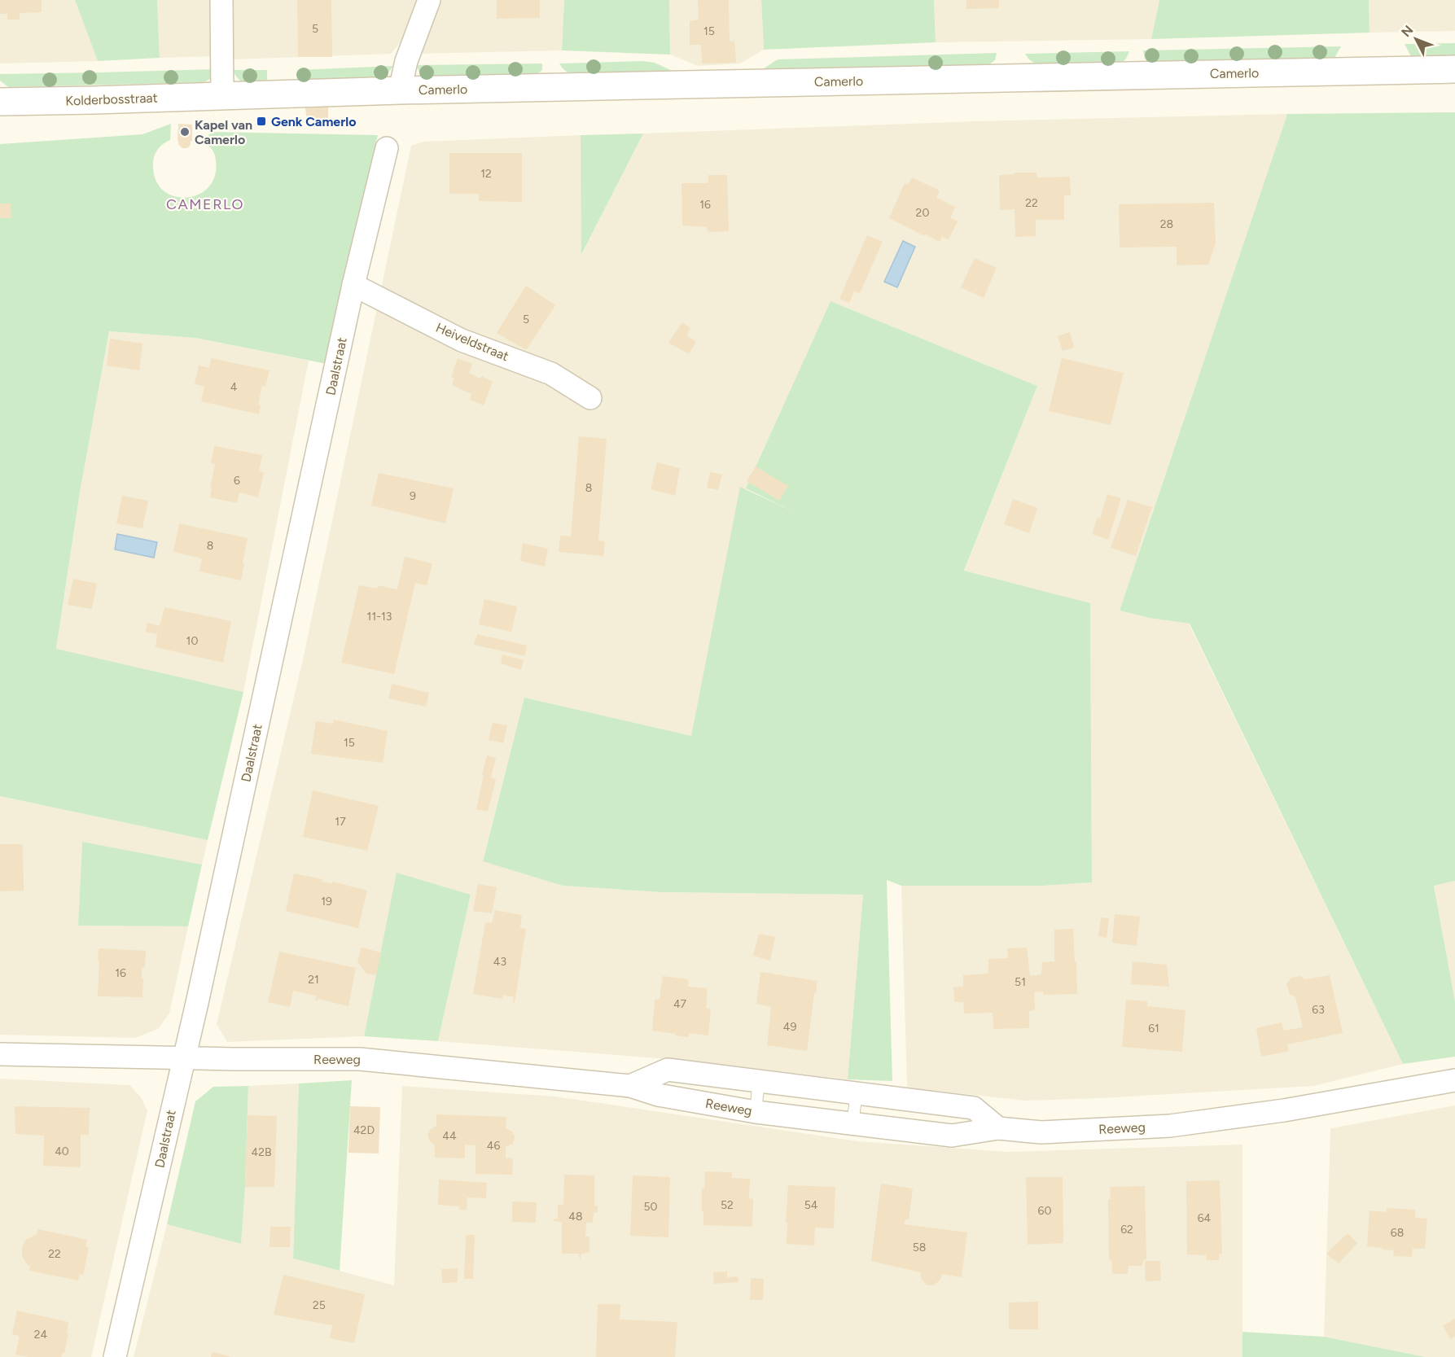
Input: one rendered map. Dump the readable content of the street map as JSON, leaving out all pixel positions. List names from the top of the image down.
{
  "streets": {
    "main road": ["Camerlo", "Kolderbosstraat"],
    "street": ["Heiveldstraat", "Daalstraat", "Reeweg"]
  },
  "crossings": [
    ["Camerlo", "Kolderbosstraat"],
    ["Heiveldstraat", "Daalstraat"],
    ["Daalstraat", "Reeweg"]
  ],
  "districts": ["CAMERLO"],
  "places": {
    "transit": ["Genk Camerlo"],
    "other": ["Kapel van Camerlo"]
  },
  "house_numbers": [
    "5",
    "15",
    "12",
    "22",
    "16",
    "20",
    "28",
    "5",
    "4",
    "6",
    "8",
    "9",
    "8",
    "11-13",
    "10",
    "15",
    "17",
    "19",
    "43",
    "16",
    "21",
    "51",
    "47",
    "63",
    "49",
    "61",
    "42D",
    "44",
    "46",
    "40",
    "42B",
    "52",
    "54",
    "50",
    "60",
    "48",
    "64",
    "62",
    "68",
    "58",
    "22",
    "25",
    "24"
  ],
  "north": "top left"
}
